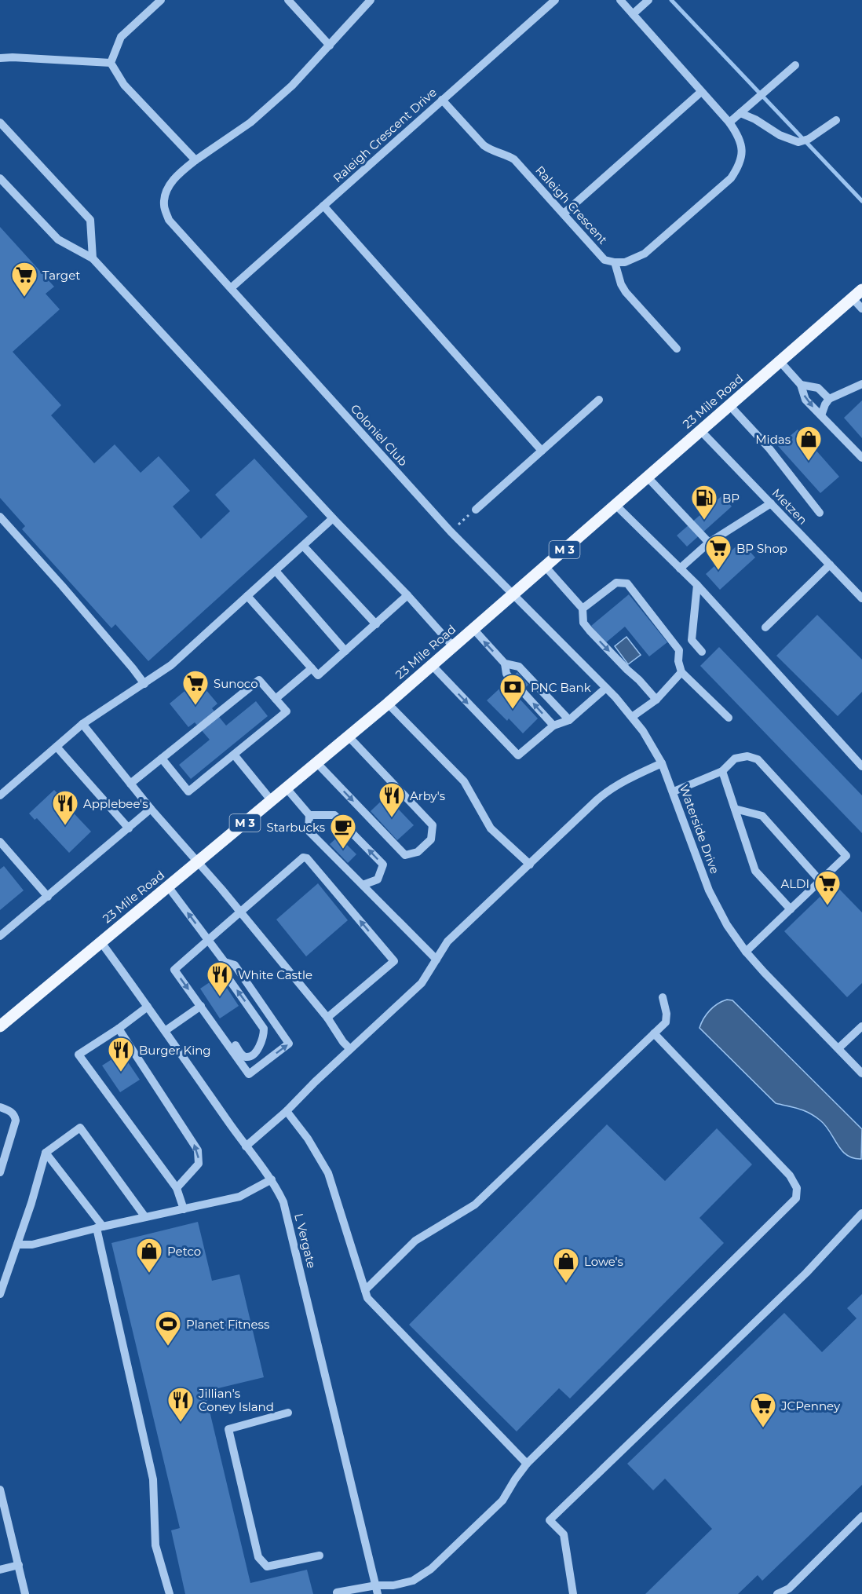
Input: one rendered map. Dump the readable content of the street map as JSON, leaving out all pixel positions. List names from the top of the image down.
{
  "streets": {
    "main road": ["23 Mile Road", "M 3"],
    "street": [
      "Raleigh Crescent Drive",
      "Raleigh Crescent",
      "Coloniel Club",
      "Metzen",
      "Waterside Drive",
      "L Vergate"
    ]
  },
  "crossings": [
    ["Raleigh Crescent Drive", "Raleigh Crescent"],
    ["Raleigh Crescent Drive", "Coloniel Club"],
    ["23 Mile Road", "Coloniel Club"],
    ["23 Mile Road", "Metzen"],
    ["23 Mile Road", "Waterside Drive"],
    ["23 Mile Road", "L Vergate"],
    ["Coloniel Club", "Waterside Drive"]
  ],
  "places": {
    "supermarket": [
      "Target",
      "BP Shop",
      "Sunoco",
      "ALDI",
      "JCPenney"
    ],
    "shop": ["Midas", "Petco", "Lowe's"],
    "fuel station": ["BP"],
    "bank": ["PNC Bank"],
    "restaurant": [
      "Arby's",
      "Applebee's",
      "White Castle",
      "Burger King",
      "Jillian's Coney Island"
    ],
    "cafe": ["Starbucks"],
    "sports": ["Planet Fitness"]
  }
}
